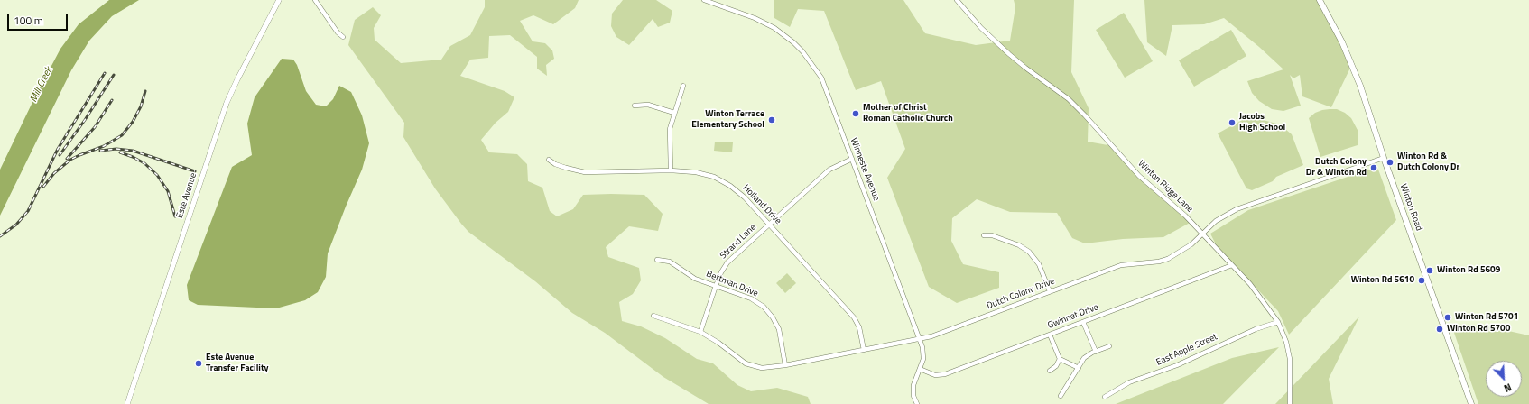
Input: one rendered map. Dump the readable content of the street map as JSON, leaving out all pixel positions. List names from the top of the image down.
{
  "streets": {
    "main road": ["Winton Road"],
    "street": [
      "Winneste Avenue",
      "Winton Ridge Lane",
      "Este Avenue",
      "Holland Drive",
      "Strand Lane",
      "Bettman Drive",
      "Dutch Colony Drive",
      "Gwinnet Drive",
      "East Apple Street"
    ]
  },
  "crossings": [
    ["Winneste Avenue", "Strand Lane"],
    ["Winneste Avenue", "Dutch Colony Drive"],
    ["Winneste Avenue", "Gwinnet Drive"],
    ["Winton Ridge Lane", "Dutch Colony Drive"],
    ["Winton Ridge Lane", "Gwinnet Drive"],
    ["Winton Ridge Lane", "East Apple Street"],
    ["Holland Drive", "Strand Lane"],
    ["Holland Drive", "Dutch Colony Drive"],
    ["Winton Road", "Dutch Colony Drive"],
    ["Strand Lane", "Bettman Drive"],
    ["Strand Lane", "Dutch Colony Drive"],
    ["Bettman Drive", "Dutch Colony Drive"]
  ],
  "water": ["Mill Creek"],
  "places": [
    "Mother of Christ Roman Catholic Church",
    "Winton Terrace Elementary School",
    "Jacobs High School",
    "Winton Rd & Dutch Colony Dr",
    "Dutch Colony Dr & Winton Rd",
    "Winton Rd 5609",
    "Winton Rd 5610",
    "Winton Rd 5701",
    "Winton Rd 5700",
    "Este Avenue Transfer Facility"
  ],
  "scale_bar": "100 m",
  "north": "bottom right"
}
